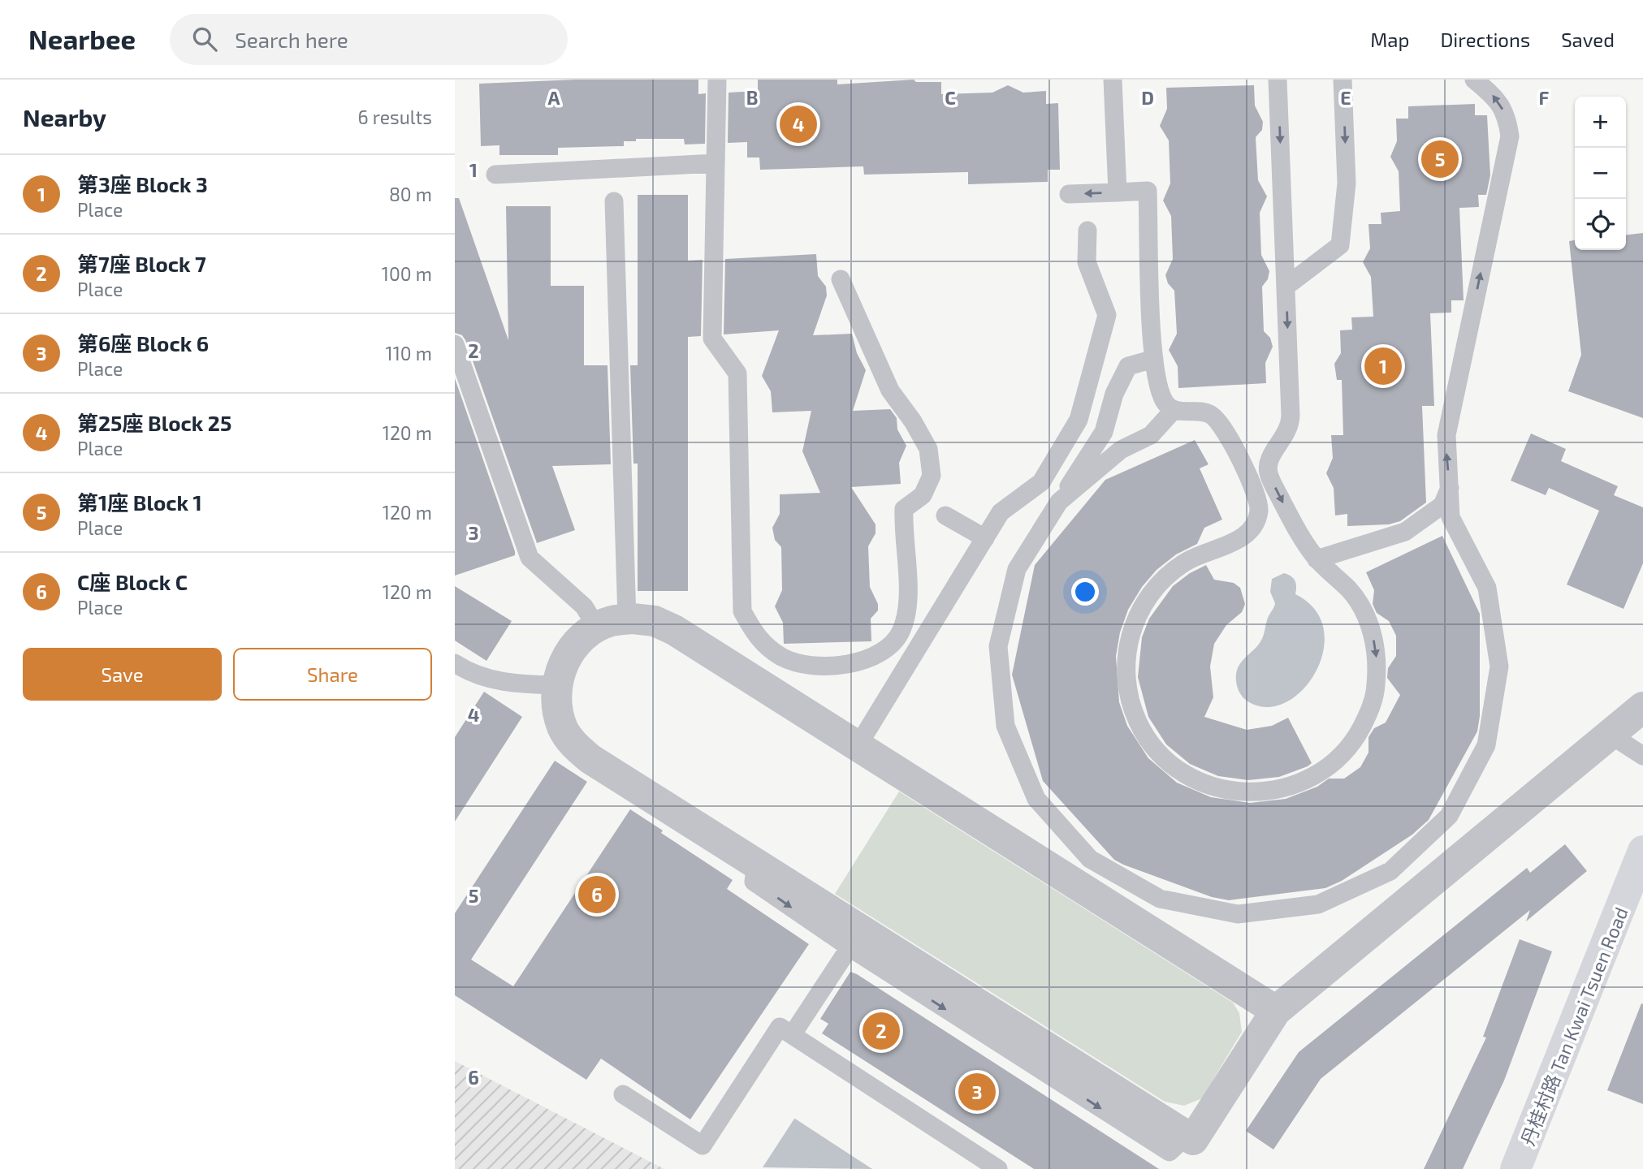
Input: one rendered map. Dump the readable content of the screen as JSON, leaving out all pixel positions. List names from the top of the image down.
{
  "streets": {
    "street": ["丹桂村路 Tan Kwai Tsuen Road"]
  },
  "page": {
    "header": "Nearbee",
    "search": "Search here",
    "nav": ["Map", "Directions", "Saved"],
    "heading": ["Nearby", "6 results"],
    "map_buttons": ["+", "−"],
    "pins": [
      "4",
      "5",
      "1",
      "6",
      "2",
      "3"
    ],
    "list": [
      {
        "mark": "1",
        "name": "第3座 Block 3",
        "note": "Place",
        "value": "80 m"
      },
      {
        "mark": "2",
        "name": "第7座 Block 7",
        "note": "Place",
        "value": "100 m"
      },
      {
        "mark": "3",
        "name": "第6座 Block 6",
        "note": "Place",
        "value": "110 m"
      },
      {
        "mark": "4",
        "name": "第25座 Block 25",
        "note": "Place",
        "value": "120 m"
      },
      {
        "mark": "5",
        "name": "第1座 Block 1",
        "note": "Place",
        "value": "120 m"
      },
      {
        "mark": "6",
        "name": "C座 Block C",
        "note": "Place",
        "value": "120 m"
      }
    ],
    "buttons": ["Save", "Share"]
  },
  "grid": {
    "columns": [
      "A",
      "B",
      "C",
      "D",
      "E",
      "F"
    ],
    "rows": [
      "1",
      "2",
      "3",
      "4",
      "5",
      "6"
    ]
  }
}
